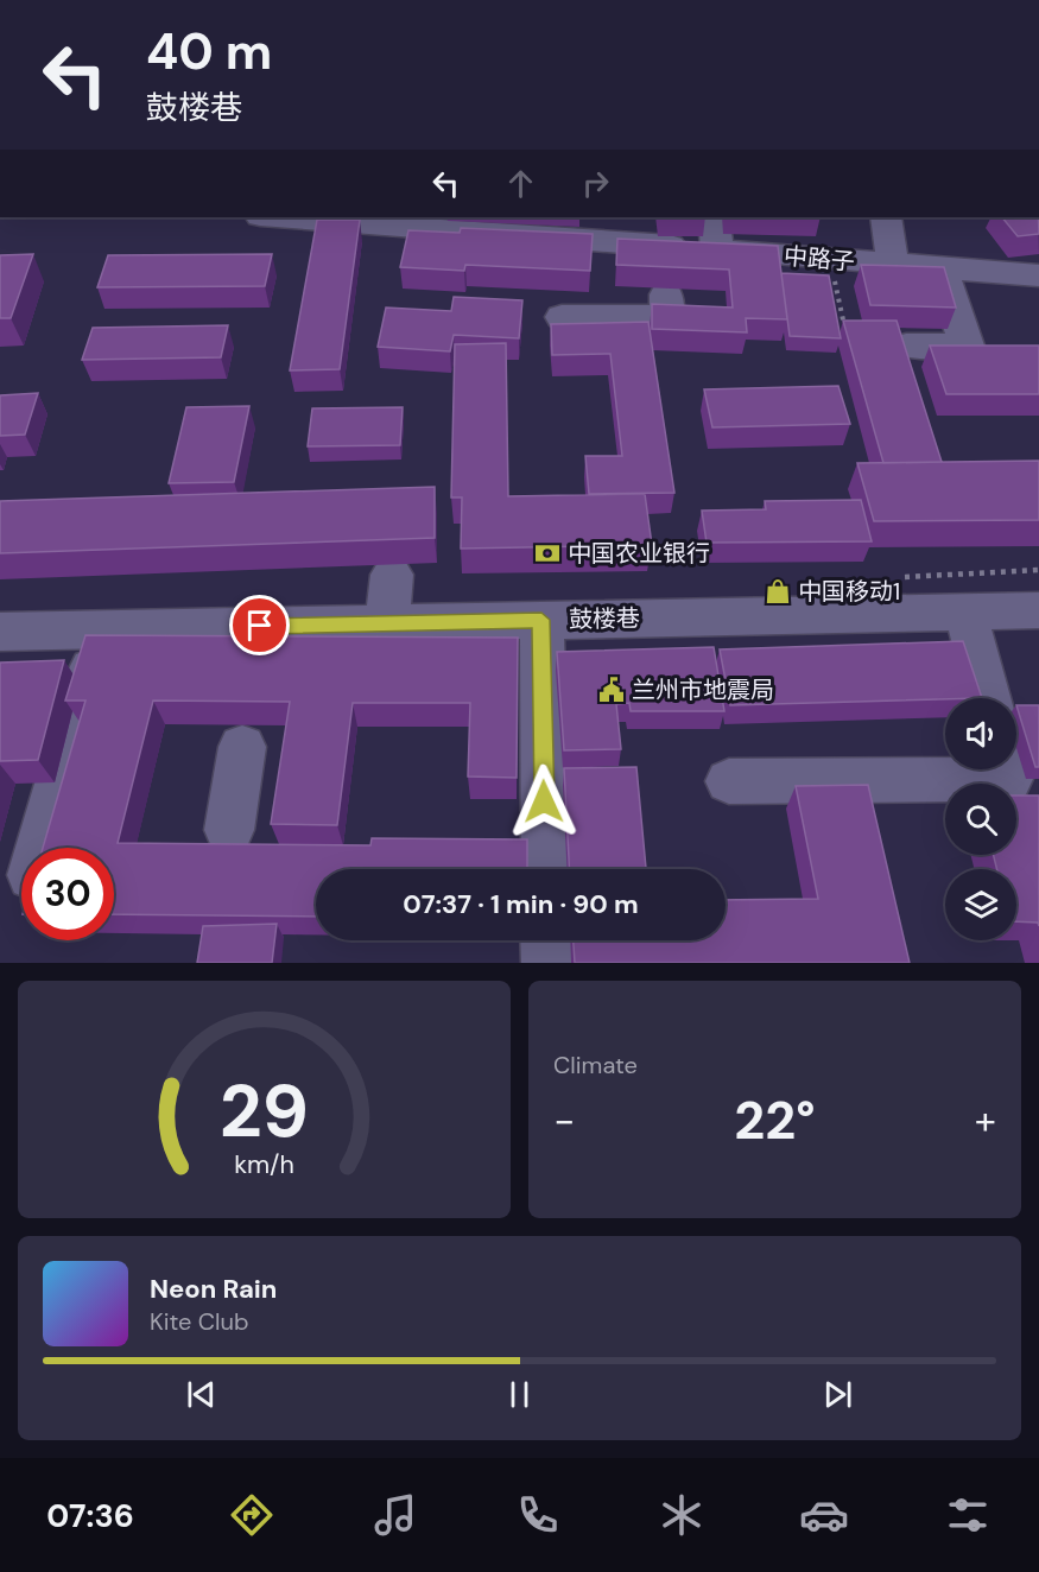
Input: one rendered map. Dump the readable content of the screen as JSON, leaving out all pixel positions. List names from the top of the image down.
{
  "streets": {
    "street": ["中路子", "鼓楼巷"]
  },
  "places": {
    "bank": ["中国农业银行"],
    "shop": ["中国移动1"],
    "public building": ["兰州市地震局"]
  },
  "page": {
    "turn": ["40 m", "鼓楼巷"],
    "limit": "30",
    "trip": "07:37 · 1 min · 90 m",
    "tile": "Climate",
    "heat": ["−", "22°", "+"],
    "song": ["Neon Rain", "Kite Club"],
    "tabs": "07:36",
    "gauge": ["29", "km/h"]
  }
}
